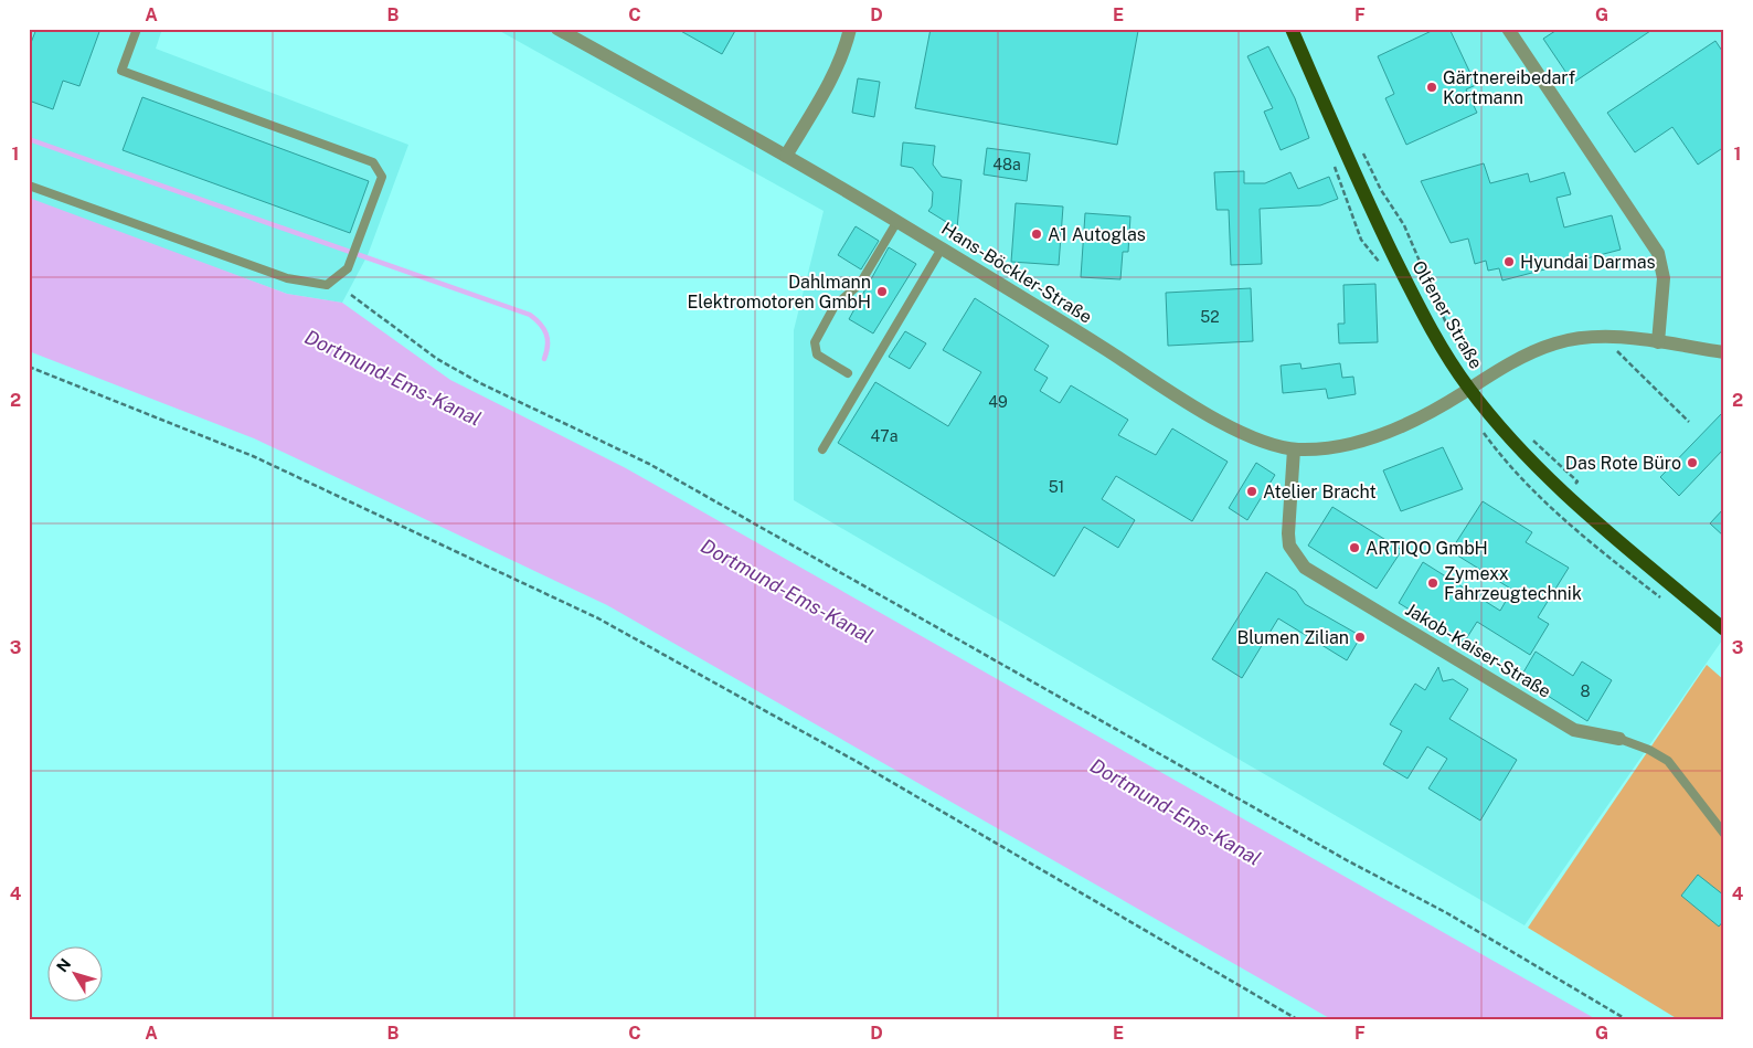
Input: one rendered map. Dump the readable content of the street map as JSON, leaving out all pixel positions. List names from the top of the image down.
{
  "streets": {
    "main road": ["Olfener Straße"],
    "street": ["Hans-Böckler-Straße", "Jakob-Kaiser-Straße"]
  },
  "crossings": [
    ["Hans-Böckler-Straße", "Olfener Straße"],
    ["Hans-Böckler-Straße", "Jakob-Kaiser-Straße"]
  ],
  "water": ["Dortmund-Ems-Kanal"],
  "places": [
    "Gärtnereibedarf Kortmann",
    "A1 Autoglas",
    "Hyundai Darmas",
    "Dahlmann Elektromotoren GmbH",
    "Das Rote Büro",
    "Atelier Bracht",
    "ARTIQO GmbH",
    "Zymexx Fahrzeugtechnik",
    "Blumen Zilian"
  ],
  "house_numbers": [
    "48a",
    "52",
    "49",
    "47a",
    "51",
    "8"
  ],
  "north": "top left",
  "grid": {
    "columns": [
      "A",
      "B",
      "C",
      "D",
      "E",
      "F",
      "G"
    ],
    "rows": [
      "1",
      "2",
      "3",
      "4"
    ]
  }
}
